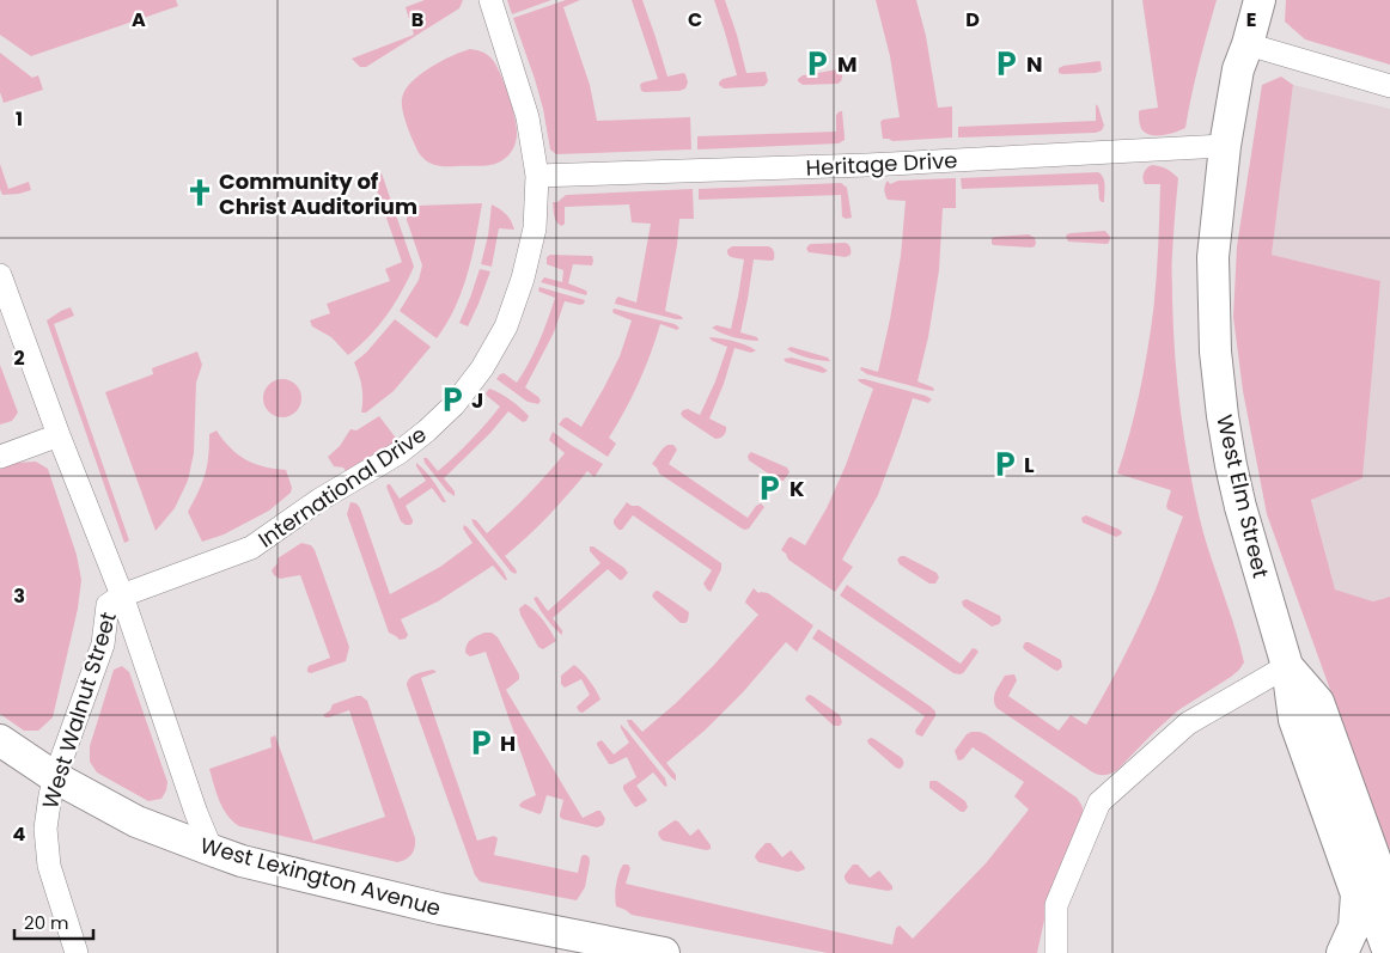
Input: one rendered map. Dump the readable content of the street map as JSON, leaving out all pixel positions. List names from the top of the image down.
{
  "streets": {
    "street": [
      "Heritage Drive",
      "International Drive",
      "West Elm Street",
      "West Walnut Street",
      "West Lexington Avenue"
    ]
  },
  "crossings": [
    ["Heritage Drive", "International Drive"],
    ["Heritage Drive", "West Elm Street"],
    ["International Drive", "West Walnut Street"],
    ["West Walnut Street", "West Lexington Avenue"]
  ],
  "places": {
    "parking": [
      "M",
      "N",
      "J",
      "L",
      "K",
      "H"
    ],
    "church": ["Community of Christ Auditorium"]
  },
  "scale_bar": "20 m",
  "grid": {
    "columns": [
      "A",
      "B",
      "C",
      "D",
      "E"
    ],
    "rows": [
      "1",
      "2",
      "3",
      "4"
    ]
  }
}
